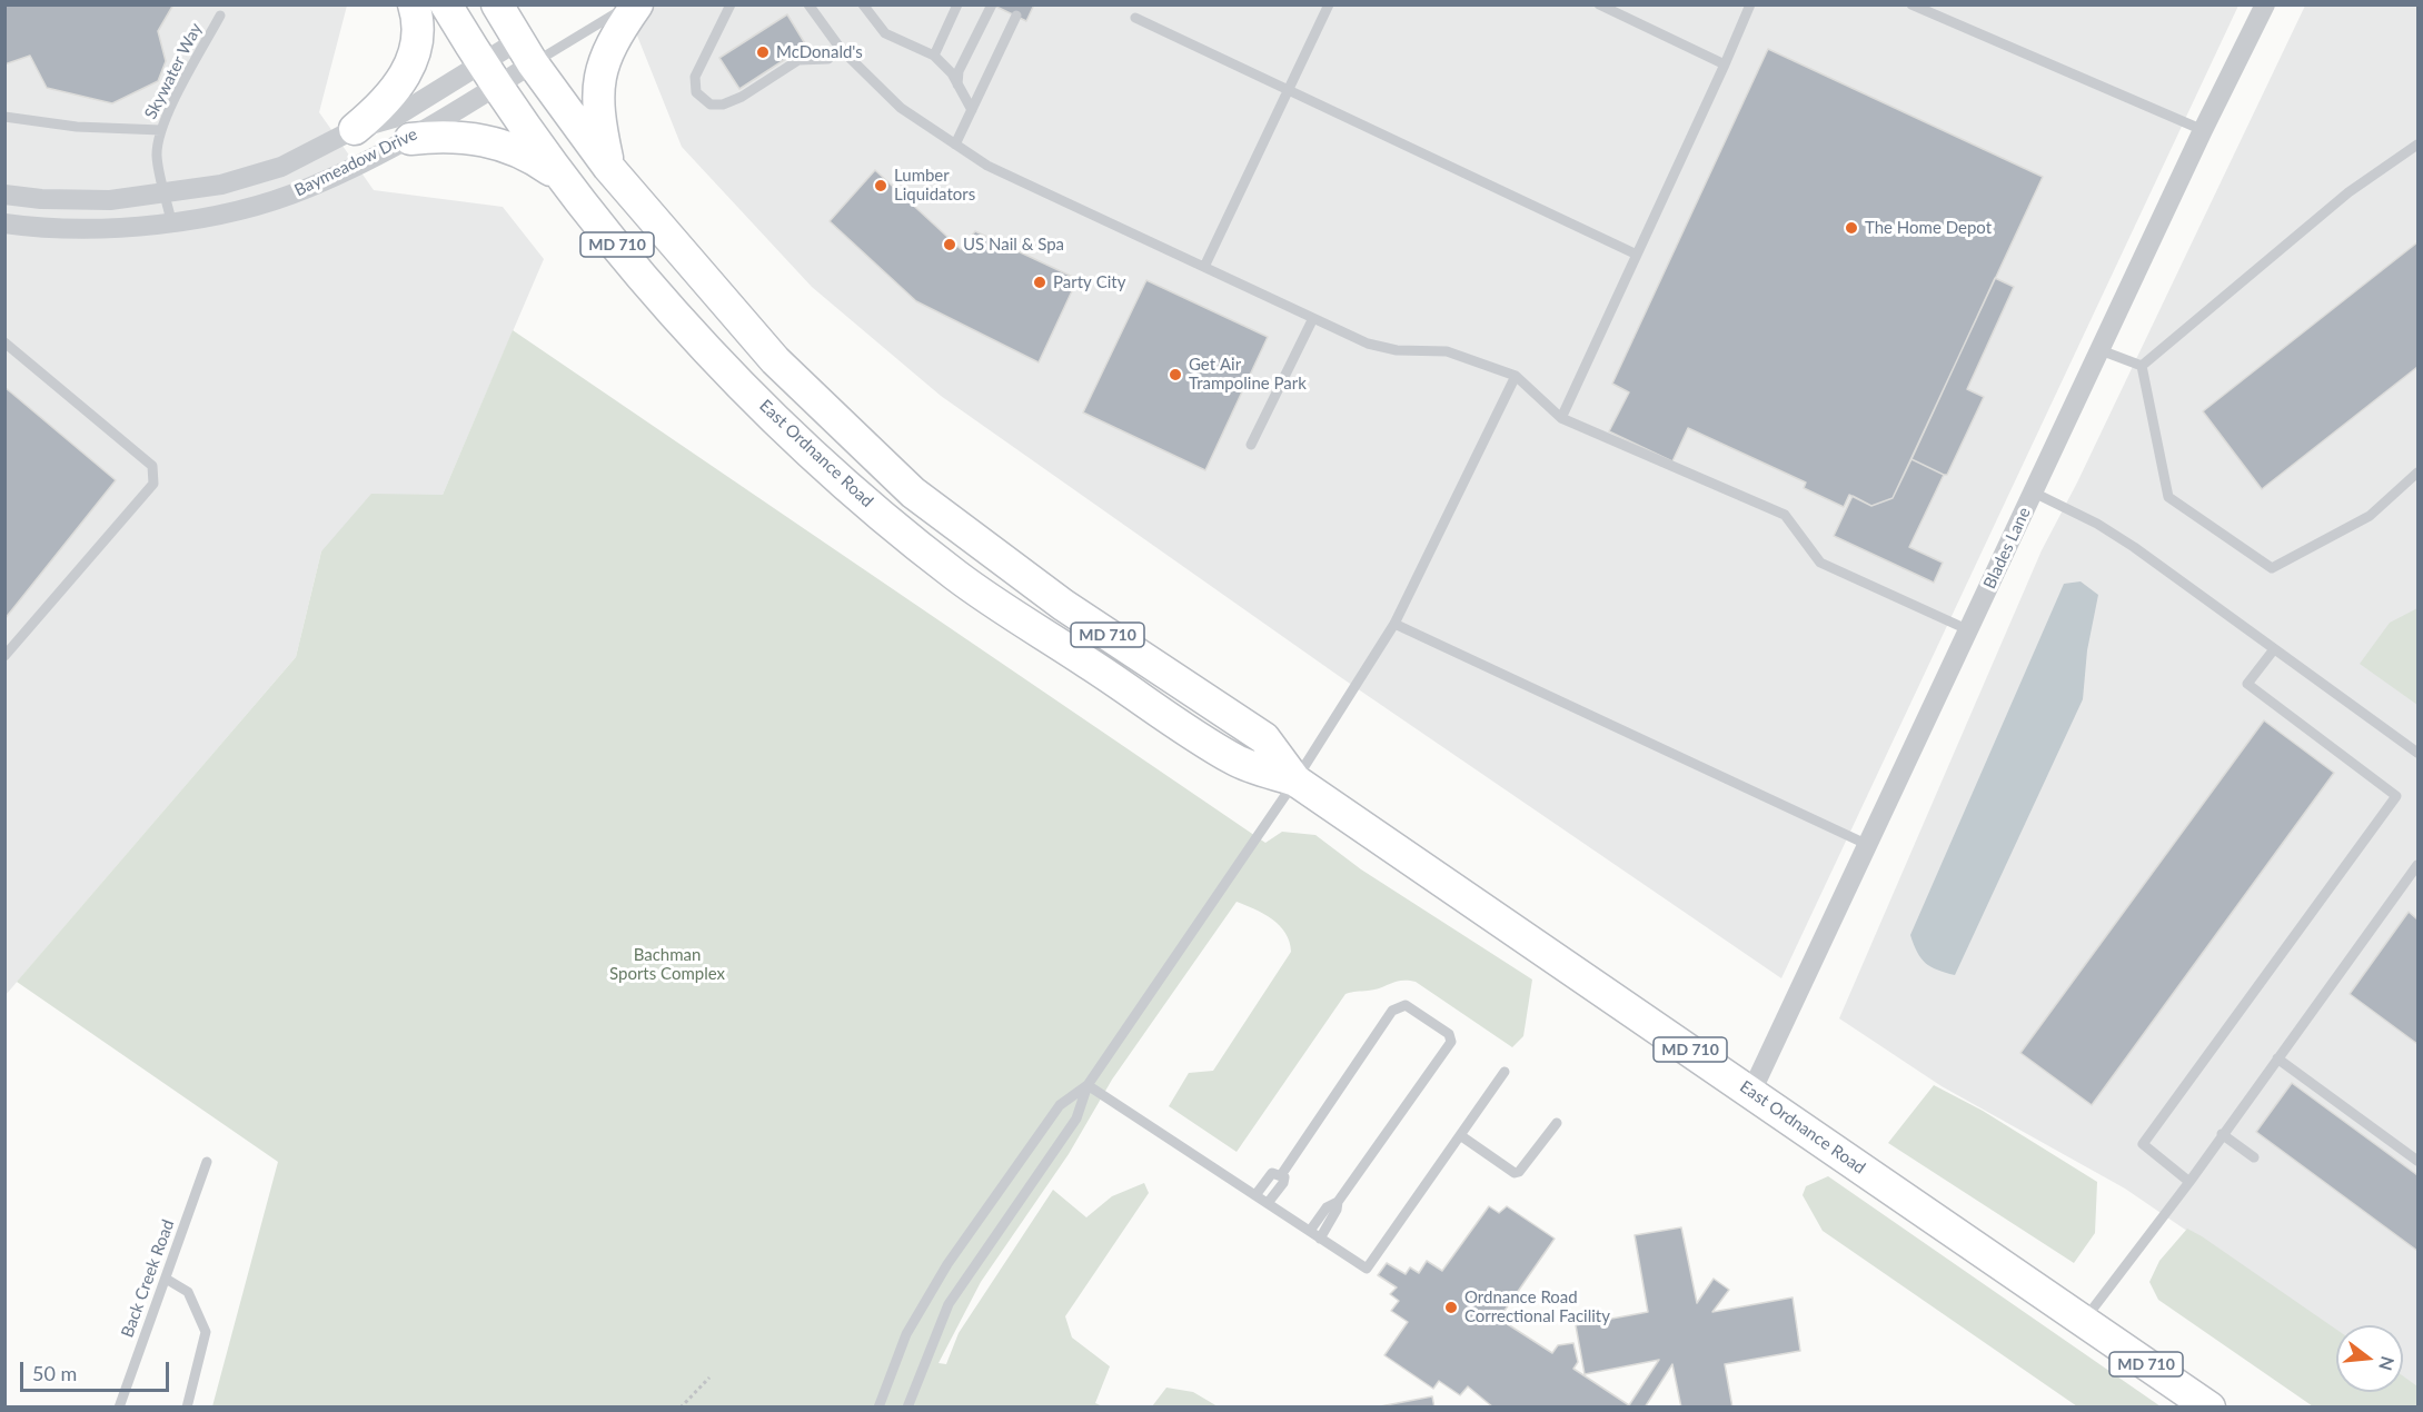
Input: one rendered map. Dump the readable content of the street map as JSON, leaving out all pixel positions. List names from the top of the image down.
{
  "streets": {
    "main road": ["MD 710", "East Ordnance Road"],
    "street": ["Baymeadow Drive", "Blades Lane"],
    "lane": ["Skywater Way", "Back Creek Road"]
  },
  "crossings": [
    ["Skywater Way", "Baymeadow Drive"],
    ["Baymeadow Drive", "East Ordnance Road"],
    ["East Ordnance Road", "Blades Lane"]
  ],
  "parks": ["Bachman Sports Complex"],
  "places": [
    "McDonald's",
    "Lumber Liquidators",
    "The Home Depot",
    "US Nail & Spa",
    "Party City",
    "Get Air Trampoline Park",
    "Ordnance Road Correctional Facility"
  ],
  "scale_bar": "50 m",
  "north": "right"
}
